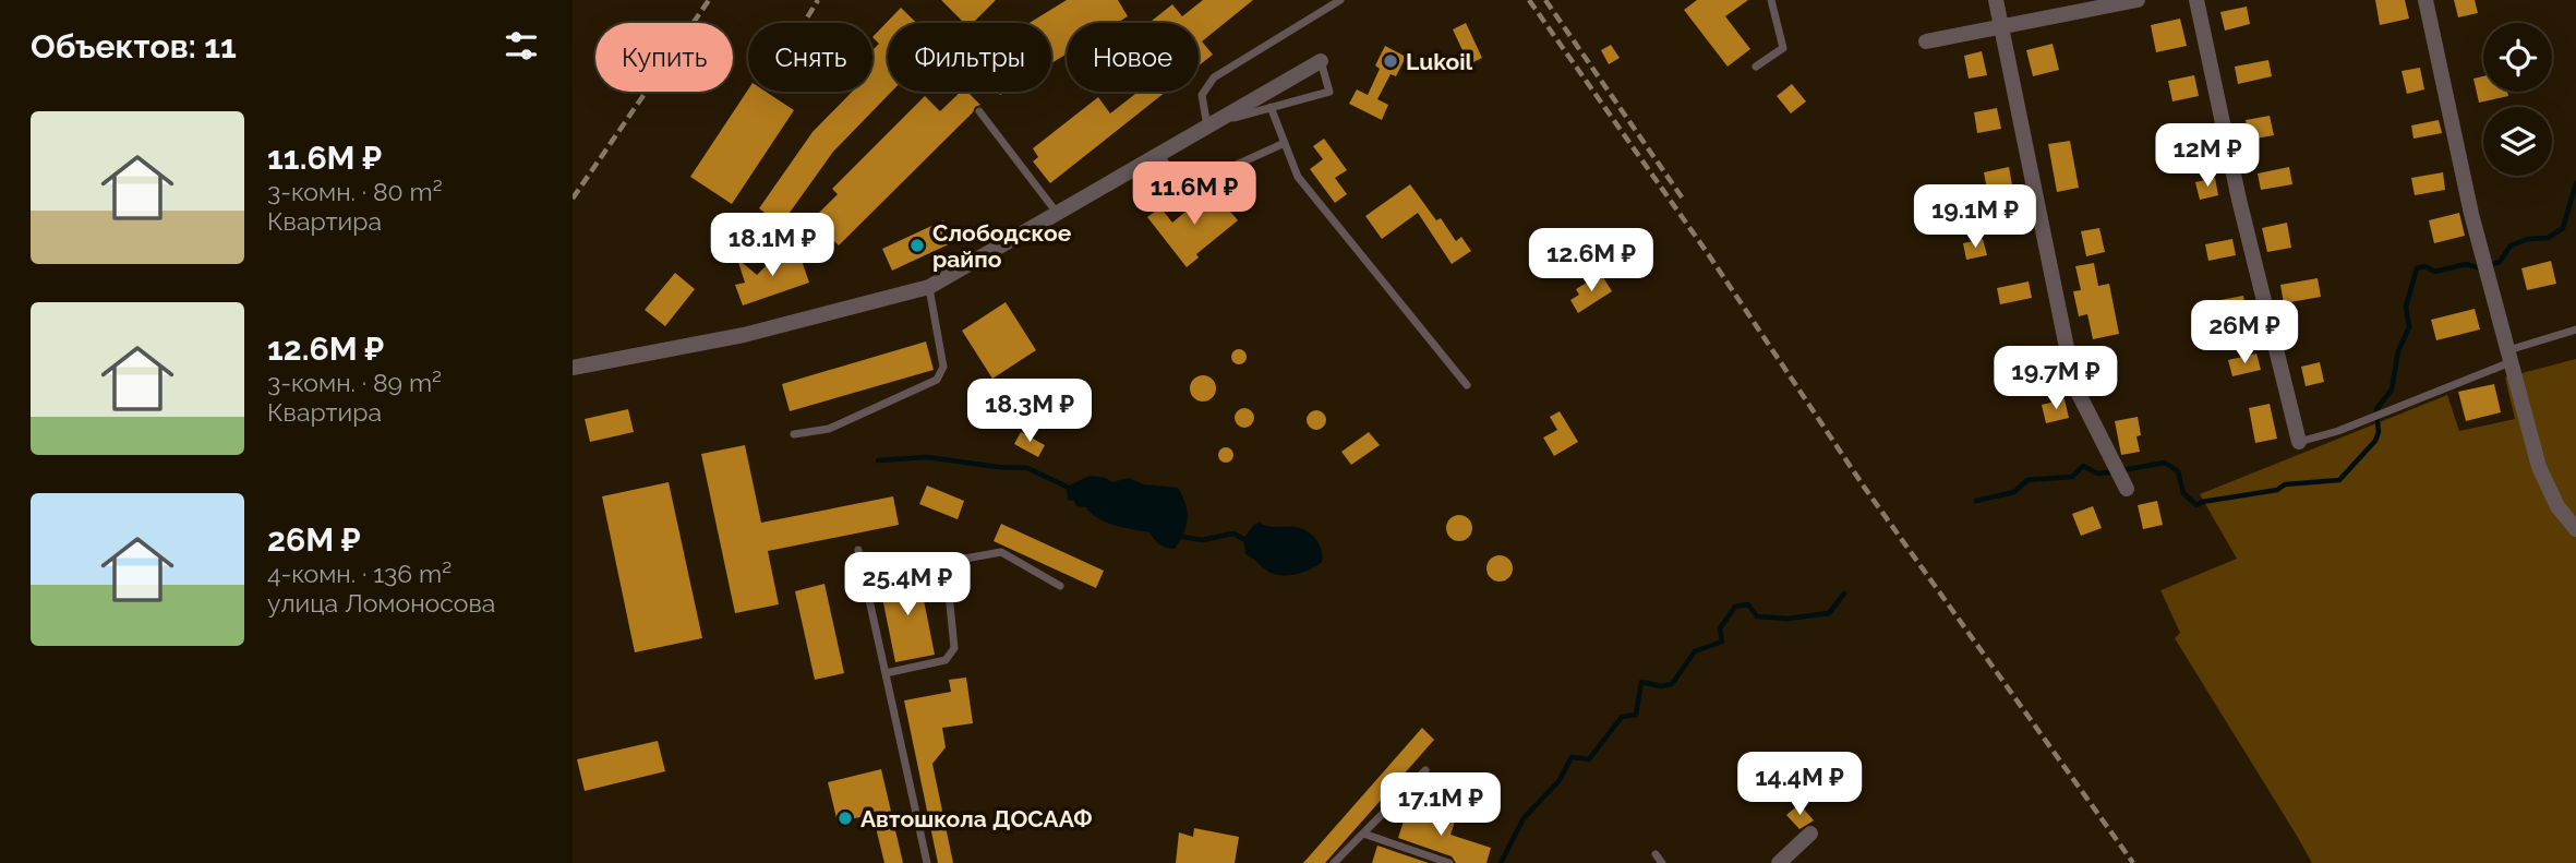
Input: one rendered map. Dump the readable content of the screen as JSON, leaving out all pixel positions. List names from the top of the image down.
{
  "places": ["Lukoil", "Слободское райпо", "Автошкола ДОСААФ"],
  "page": {
    "heading": "Объектов: 11",
    "chip": [
      "Купить",
      "Снять",
      "Фильтры",
      "Новое"
    ],
    "list": [
      {
        "name": "11.6M ₽",
        "note": "3-комн. · 80 m² · Квартира"
      },
      {
        "name": "12.6M ₽",
        "note": "3-комн. · 89 m² · Квартира"
      },
      {
        "name": "26M ₽",
        "note": "4-комн. · 136 m² · улица Ломоносова"
      }
    ],
    "price": [
      "12M ₽",
      "11.6M ₽",
      "19.1M ₽",
      "18.1M ₽",
      "12.6M ₽",
      "26M ₽",
      "19.7M ₽",
      "18.3M ₽",
      "25.4M ₽",
      "14.4M ₽",
      "17.1M ₽"
    ]
  }
}
